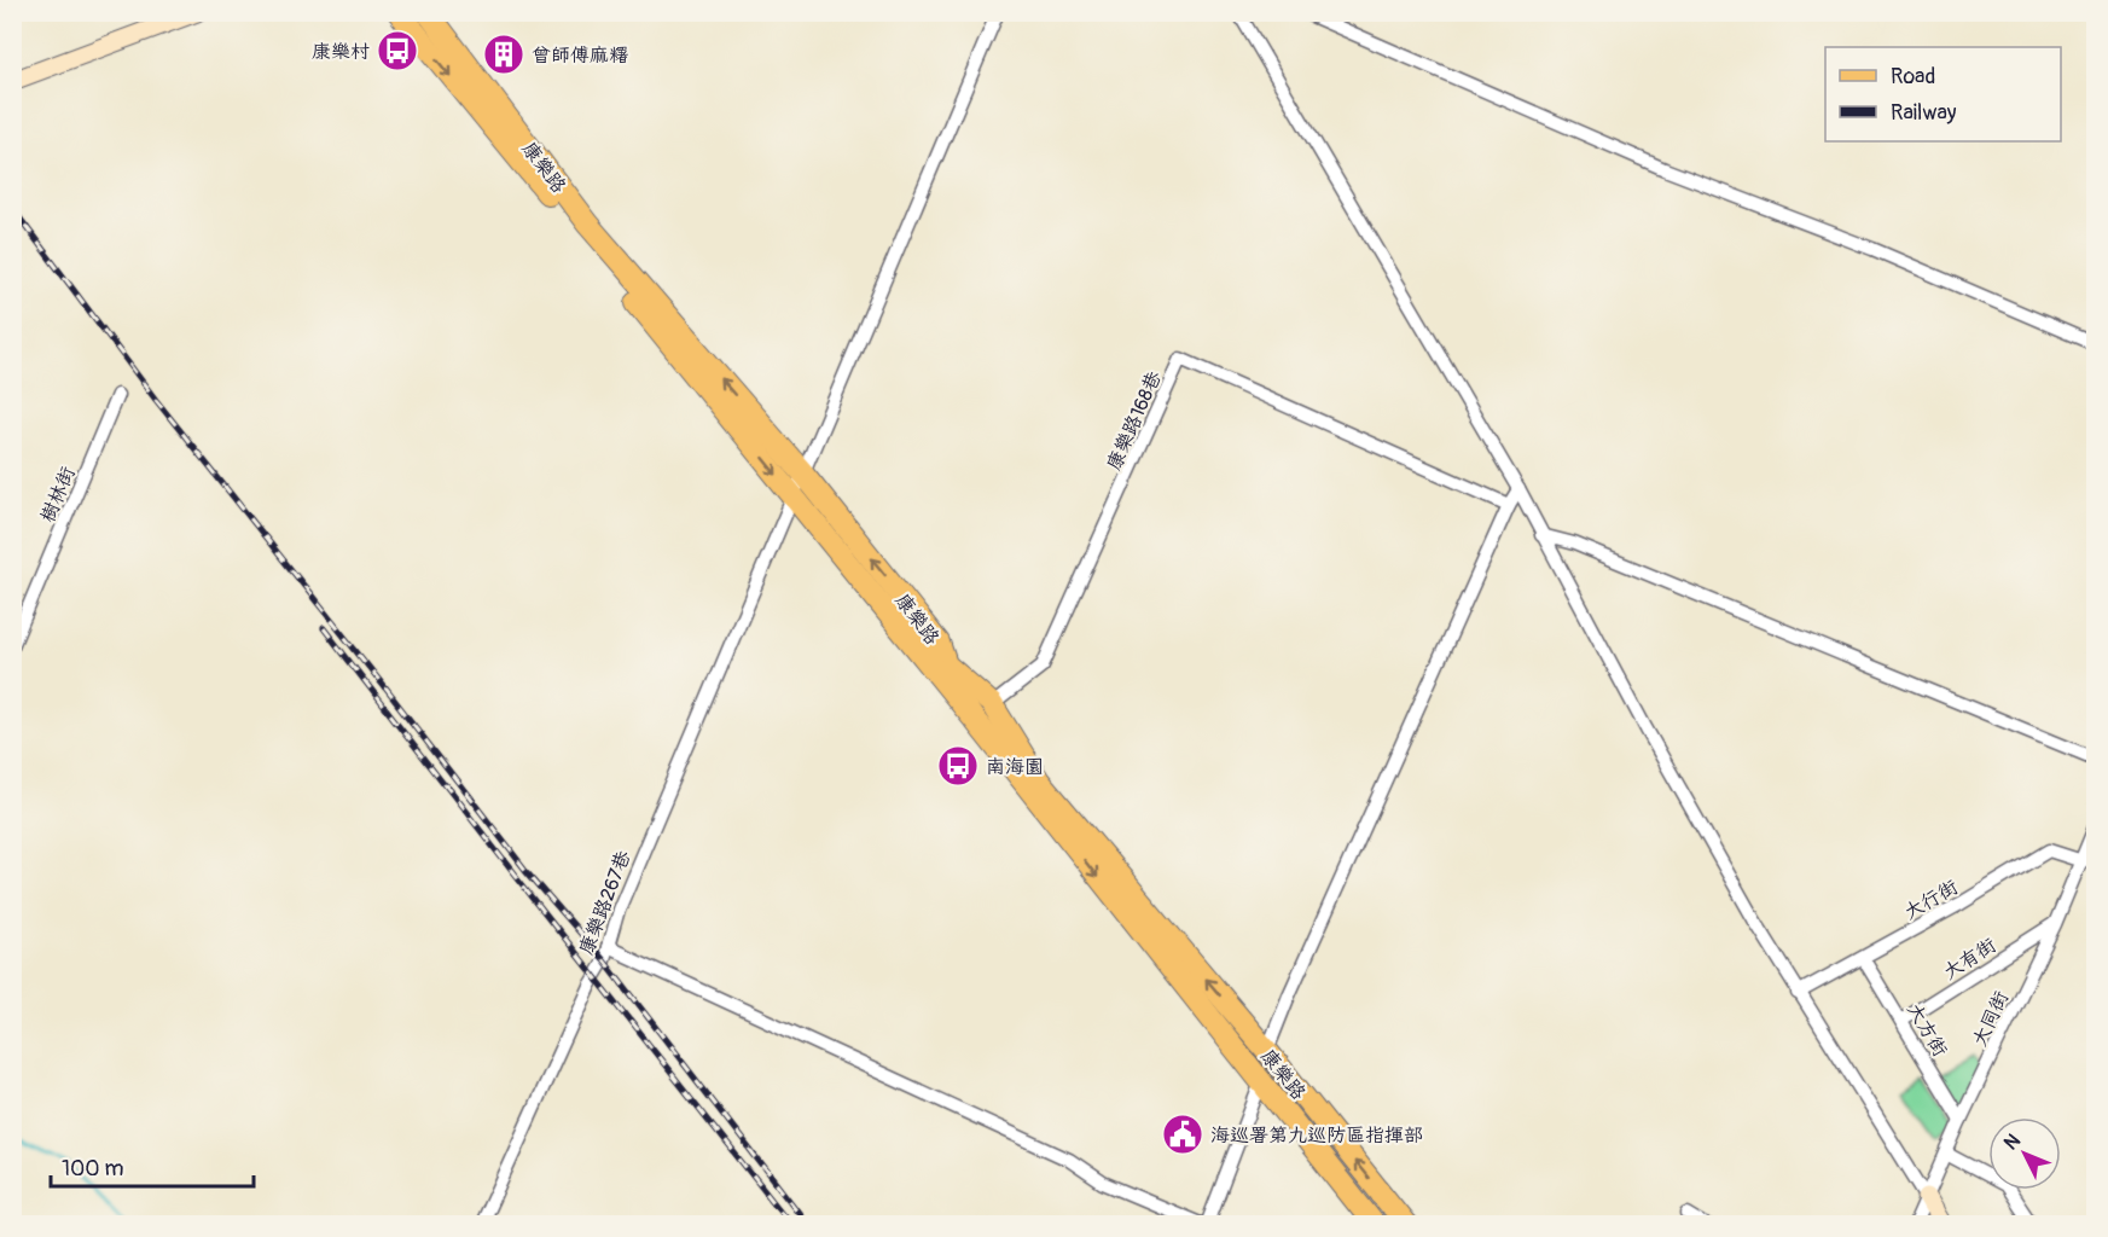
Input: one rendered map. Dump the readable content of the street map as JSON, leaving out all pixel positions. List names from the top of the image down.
{
  "streets": {
    "main road": ["康樂路"],
    "street": [
      "康樂路168巷",
      "樹林街",
      "大行街",
      "康樂路267巷",
      "大有街",
      "大同街",
      "大方街"
    ]
  },
  "crossings": [
    ["康樂路", "康樂路168巷"],
    ["康樂路", "康樂路267巷"],
    ["大行街", "大同街"],
    ["大行街", "大方街"],
    ["大有街", "大同街"],
    ["大有街", "大方街"],
    ["大同街", "大方街"]
  ],
  "places": {
    "bus stop": ["康樂村", "南海園"],
    "building": ["曾師傅麻糬"],
    "public building": ["海巡署第九巡防區指揮部"]
  },
  "legend": ["Road", "Railway"],
  "scale_bar": "100 m",
  "north": "top left"
}
